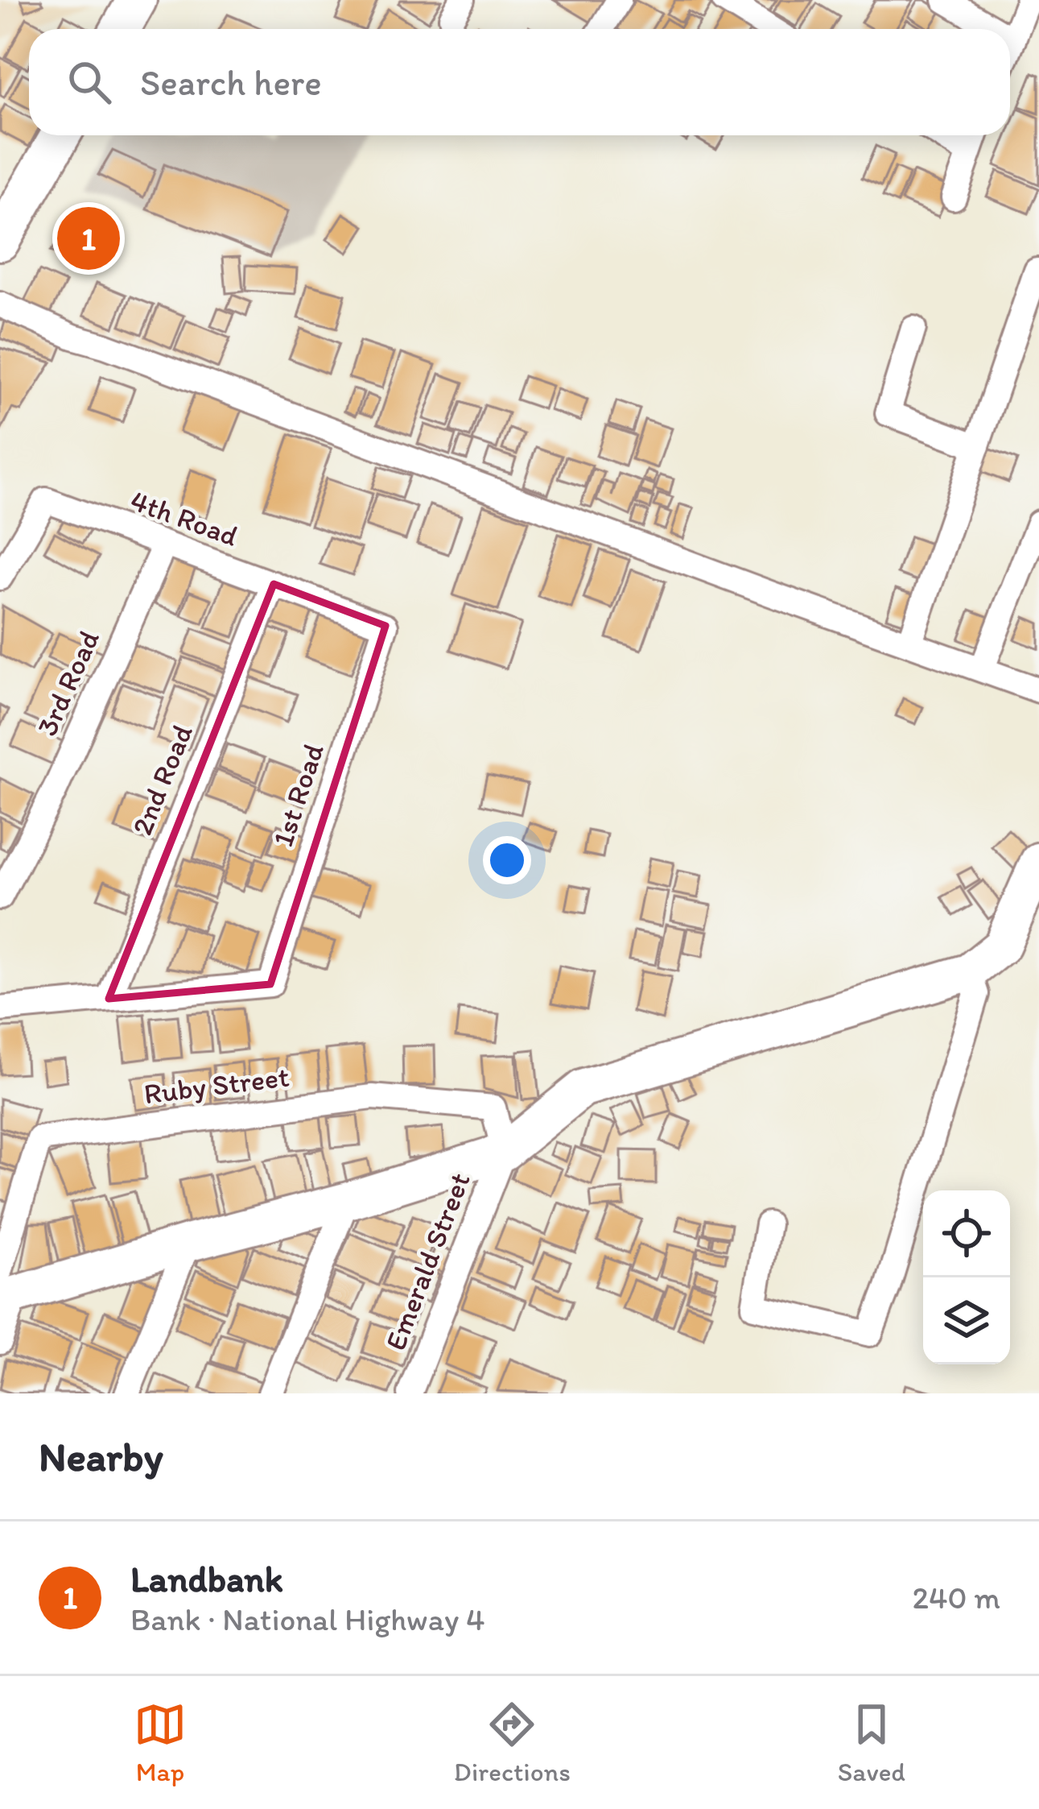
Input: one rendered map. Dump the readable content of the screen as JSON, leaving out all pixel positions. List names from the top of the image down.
{
  "streets": {
    "street": [
      "4th Road",
      "3rd Road",
      "2nd Road",
      "1st Road",
      "Ruby Street",
      "Emerald Street"
    ]
  },
  "crossings": [
    ["4th Road", "3rd Road"],
    ["4th Road", "2nd Road"],
    ["4th Road", "1st Road"],
    ["2nd Road", "1st Road"],
    ["Ruby Street", "Emerald Street"]
  ],
  "page": {
    "search": "Search here",
    "pins": "1",
    "heading": "Nearby",
    "list": [
      {
        "mark": "1",
        "name": "Landbank",
        "note": "Bank · National Highway 4",
        "value": "240 m"
      }
    ],
    "nav": ["Map", "Directions", "Saved"]
  }
}
